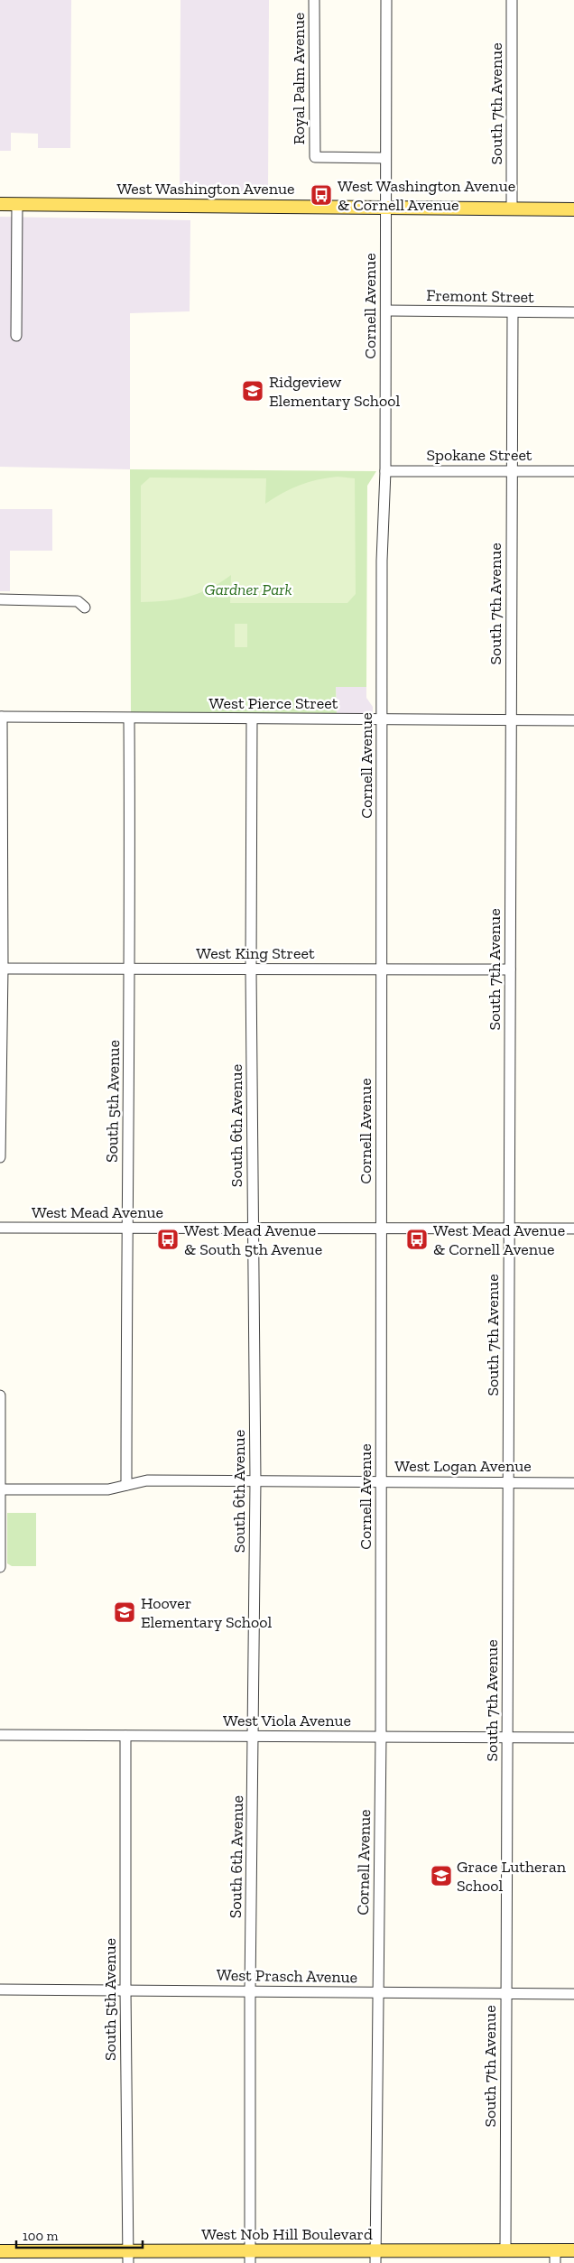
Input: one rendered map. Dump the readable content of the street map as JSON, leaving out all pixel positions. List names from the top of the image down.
{
  "streets": {
    "main road": ["West Washington Avenue", "West Nob Hill Boulevard"],
    "street": [
      "Royal Palm Avenue",
      "South 7th Avenue",
      "Fremont Street",
      "Cornell Avenue",
      "Spokane Street",
      "West Pierce Street",
      "West King Street",
      "South 5th Avenue",
      "South 6th Avenue",
      "West Mead Avenue",
      "West Logan Avenue",
      "West Viola Avenue",
      "West Prasch Avenue"
    ]
  },
  "crossings": [
    ["Royal Palm Avenue", "Cornell Avenue"],
    ["South 7th Avenue", "West Washington Avenue"],
    ["South 7th Avenue", "Fremont Street"],
    ["South 7th Avenue", "Spokane Street"],
    ["South 7th Avenue", "West Pierce Street"],
    ["South 7th Avenue", "West King Street"],
    ["South 7th Avenue", "West Mead Avenue"],
    ["South 7th Avenue", "West Logan Avenue"],
    ["South 7th Avenue", "West Viola Avenue"],
    ["South 7th Avenue", "West Prasch Avenue"],
    ["South 7th Avenue", "West Nob Hill Boulevard"],
    ["West Washington Avenue", "Cornell Avenue"],
    ["Fremont Street", "Cornell Avenue"],
    ["Cornell Avenue", "Spokane Street"],
    ["Cornell Avenue", "West Pierce Street"],
    ["Cornell Avenue", "West King Street"],
    ["Cornell Avenue", "West Mead Avenue"],
    ["Cornell Avenue", "West Logan Avenue"],
    ["Cornell Avenue", "West Viola Avenue"],
    ["Cornell Avenue", "West Prasch Avenue"],
    ["Cornell Avenue", "West Nob Hill Boulevard"],
    ["West Pierce Street", "South 5th Avenue"],
    ["West Pierce Street", "South 6th Avenue"],
    ["West King Street", "South 5th Avenue"],
    ["West King Street", "South 6th Avenue"],
    ["South 5th Avenue", "West Mead Avenue"],
    ["South 5th Avenue", "West Logan Avenue"],
    ["South 5th Avenue", "West Viola Avenue"],
    ["South 5th Avenue", "West Prasch Avenue"],
    ["South 5th Avenue", "West Nob Hill Boulevard"],
    ["South 6th Avenue", "West Mead Avenue"],
    ["South 6th Avenue", "West Logan Avenue"],
    ["South 6th Avenue", "West Viola Avenue"],
    ["South 6th Avenue", "West Prasch Avenue"],
    ["South 6th Avenue", "West Nob Hill Boulevard"]
  ],
  "parks": ["Gardner Park"],
  "places": {
    "bus stop": ["West Washington Avenue & Cornell Avenue", "West Mead Avenue & South 5th Avenue", "West Mead Avenue & Cornell Avenue"],
    "school or university": ["Ridgeview Elementary School", "Hoover Elementary School", "Grace Lutheran School"]
  },
  "scale_bar": "100 m"
}
